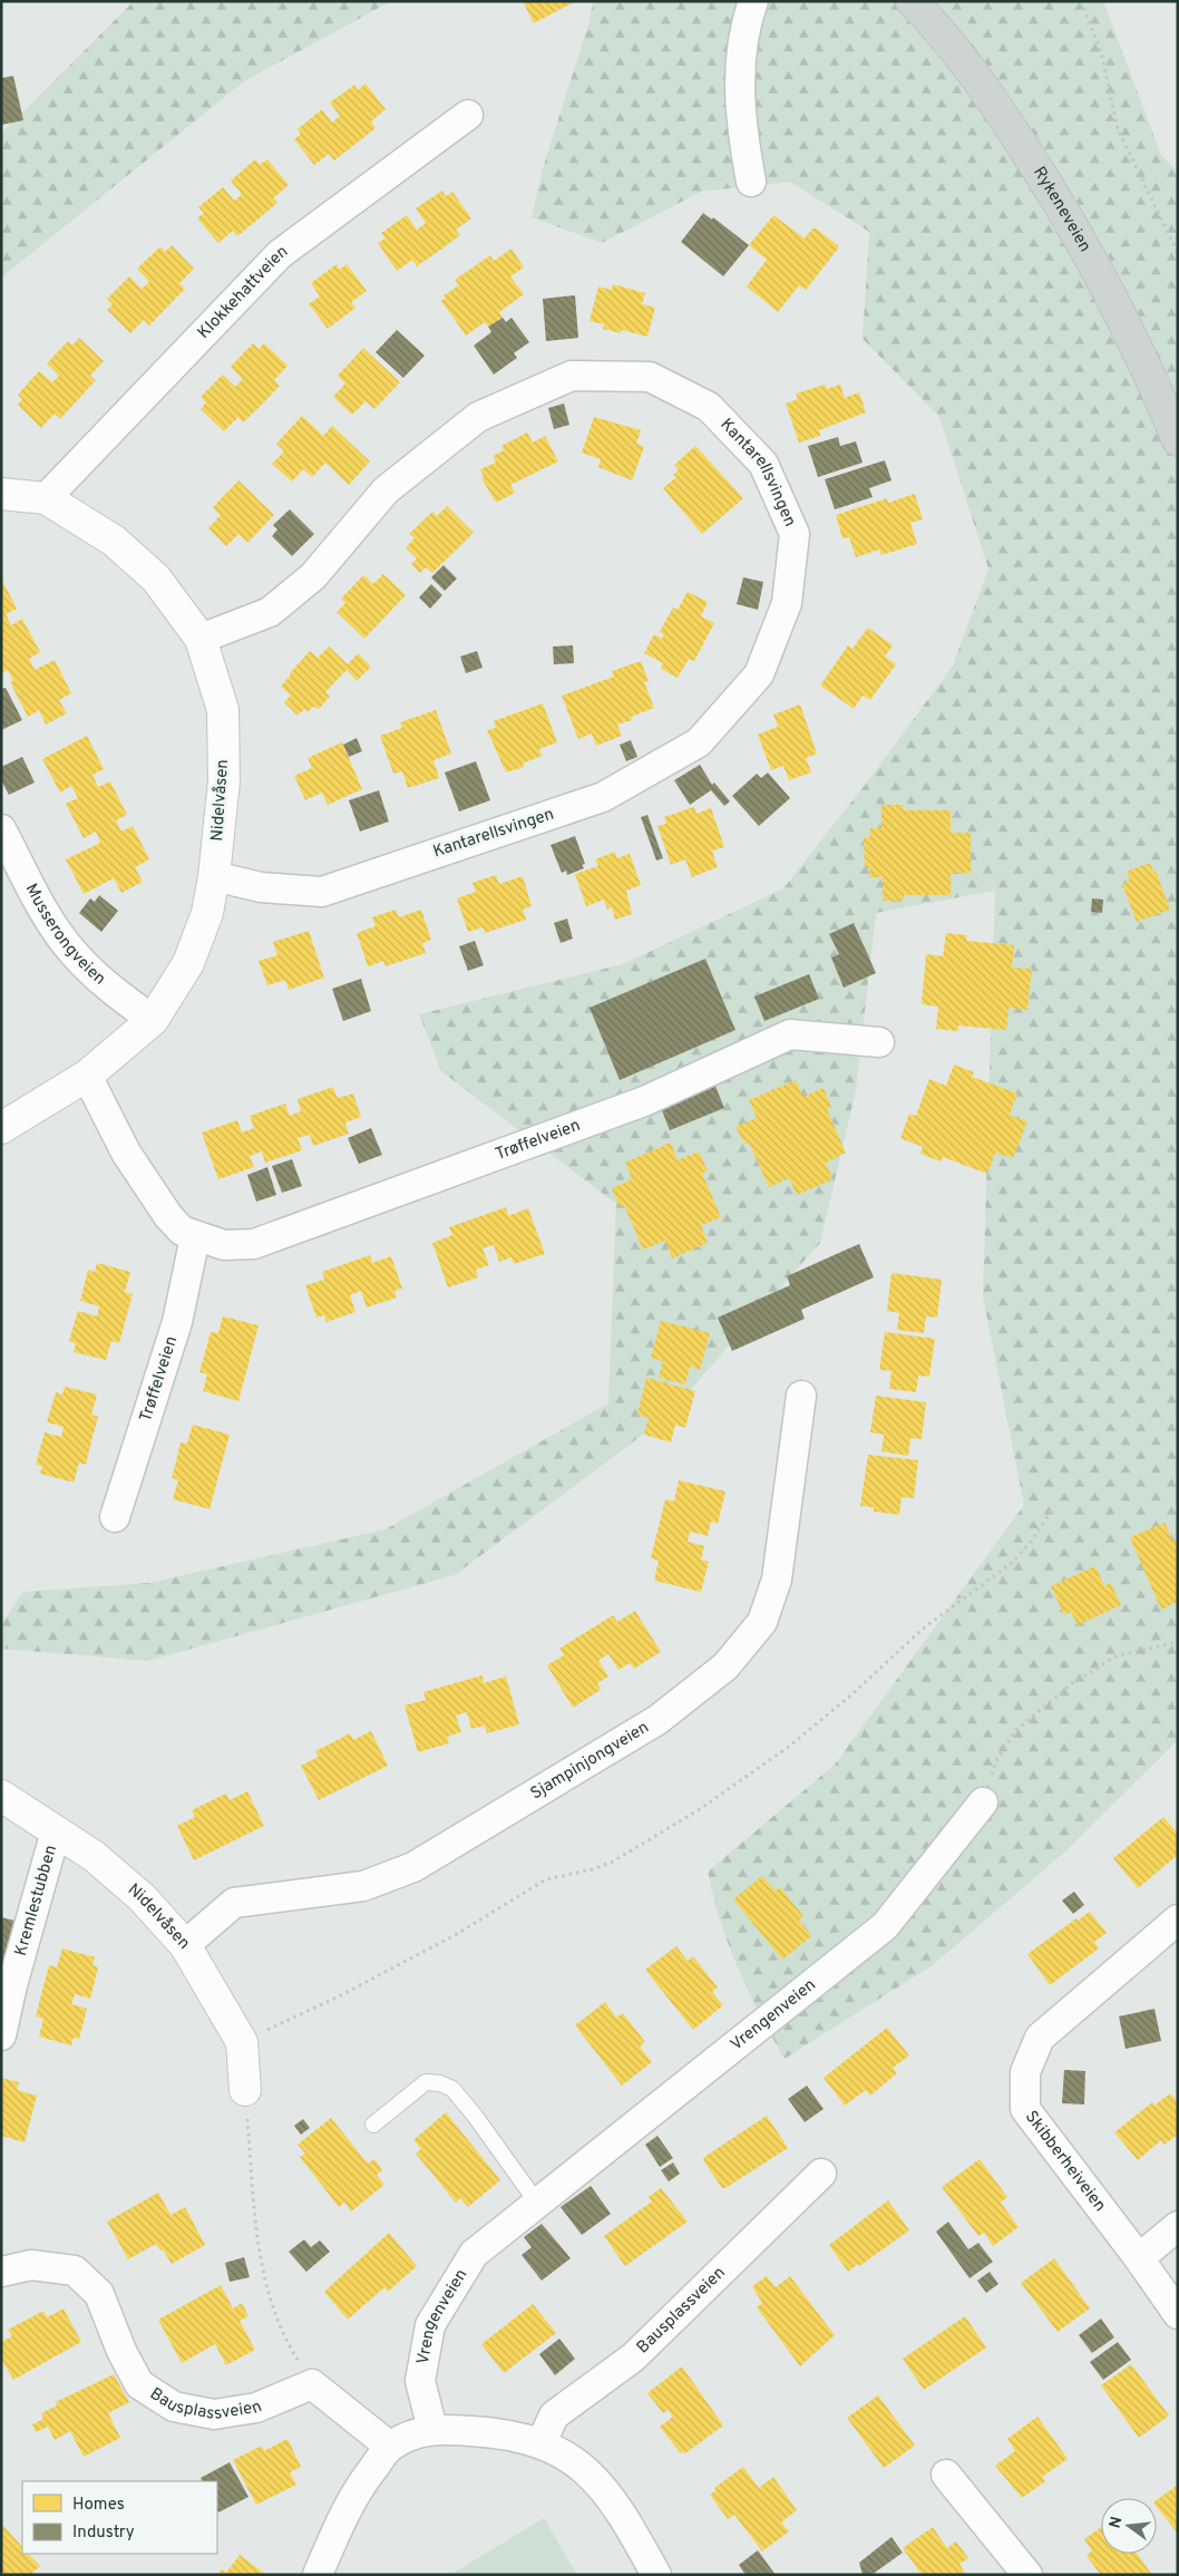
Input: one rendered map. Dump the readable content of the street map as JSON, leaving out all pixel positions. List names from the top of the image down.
{
  "streets": {
    "main road": ["Rykeneveien"],
    "street": [
      "Klokkehattveien",
      "Kantarellsvingen",
      "Nidelvåsen",
      "Musserongveien",
      "Trøffelveien",
      "Sjampinjongveien",
      "Kremlestubben",
      "Vrengenveien",
      "Skibberheiveien",
      "Bausplassveien"
    ]
  },
  "crossings": [
    ["Klokkehattveien", "Nidelvåsen"],
    ["Kantarellsvingen", "Nidelvåsen"],
    ["Nidelvåsen", "Musserongveien"],
    ["Nidelvåsen", "Trøffelveien"],
    ["Nidelvåsen", "Sjampinjongveien"],
    ["Nidelvåsen", "Kremlestubben"]
  ],
  "legend": ["Homes", "Industry"],
  "north": "left"
}
